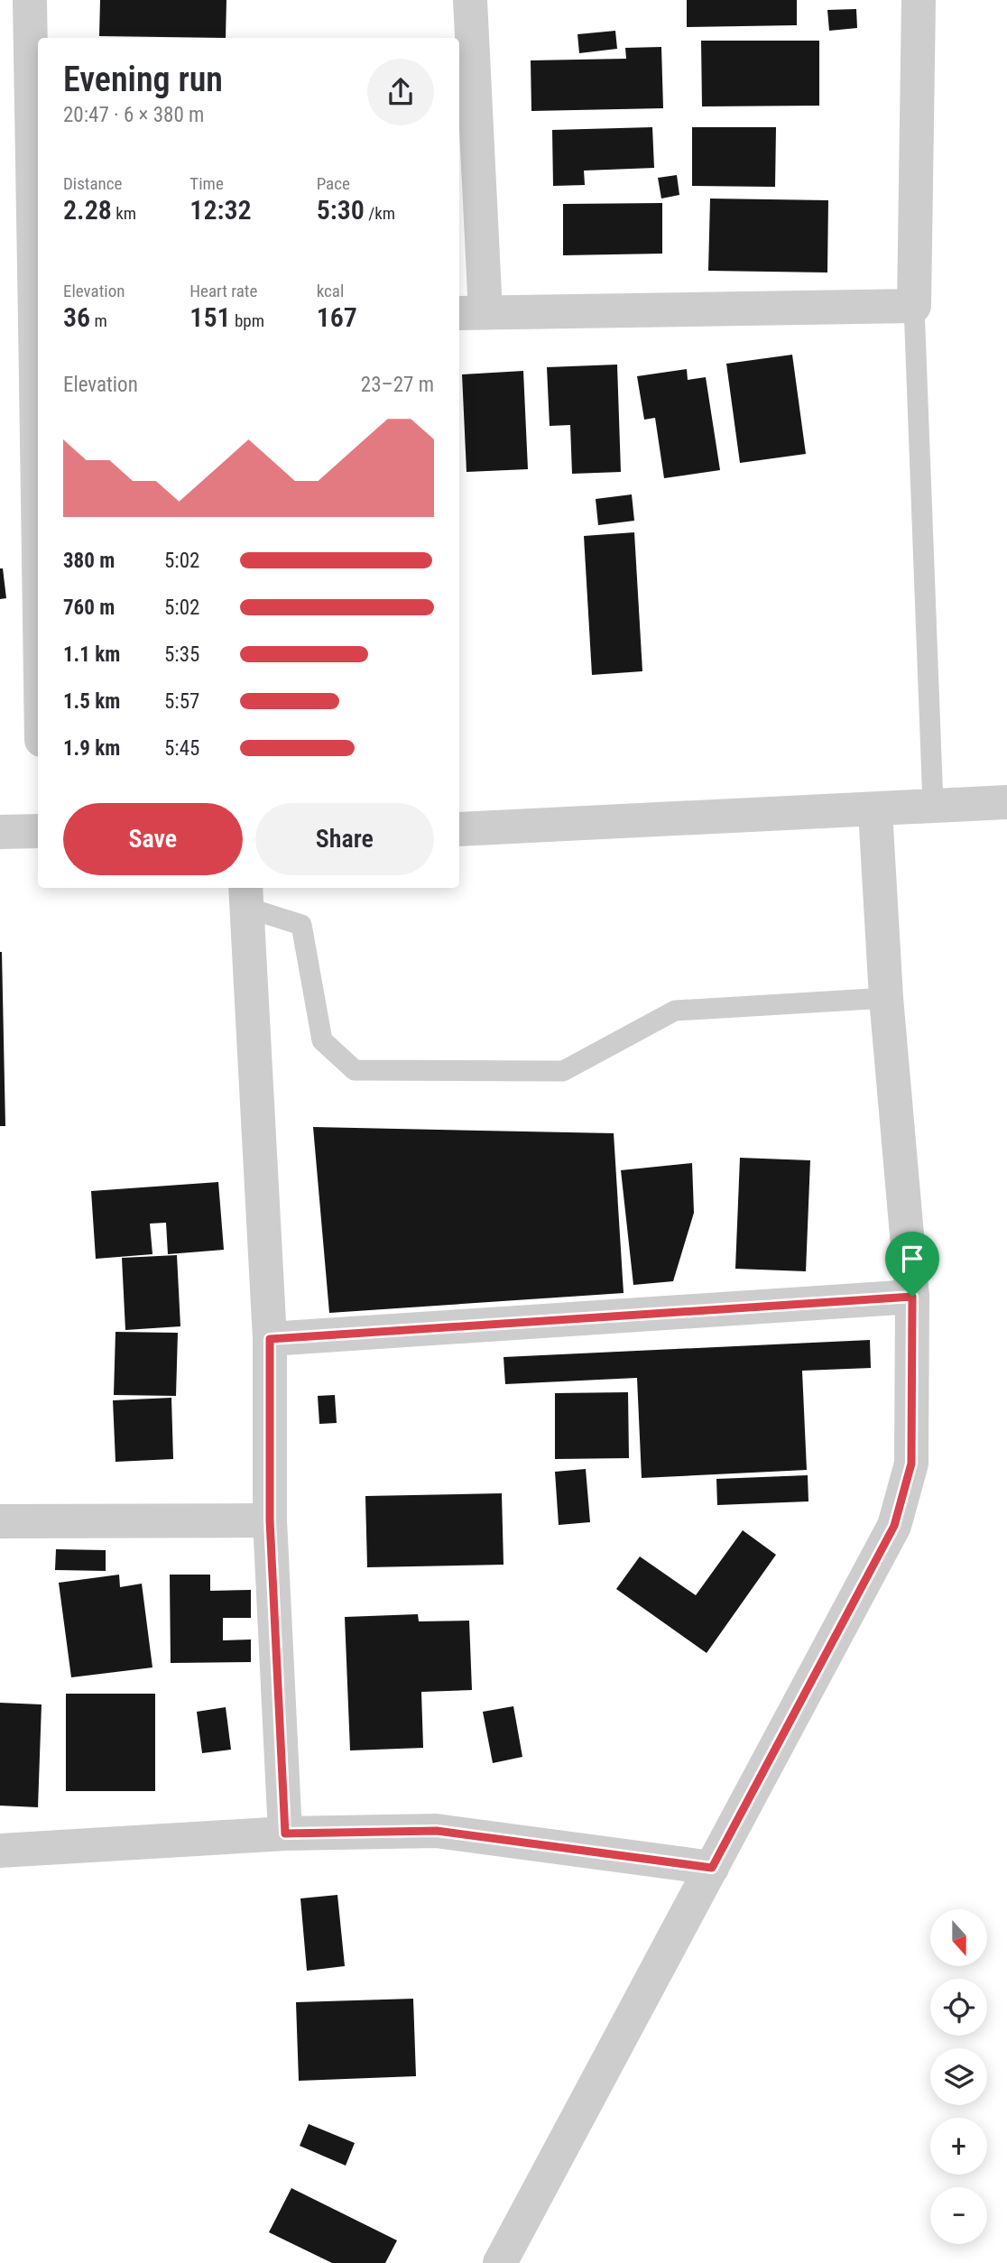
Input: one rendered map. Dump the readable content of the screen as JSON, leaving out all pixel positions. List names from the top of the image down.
{
  "north": "bottom",
  "page": {
    "heading": ["Evening run", "20:47 · 6 × 380 m"],
    "stats": [
      ["Distance", "2.28 km"],
      ["Time", "12:32"],
      ["Pace", "5:30 /km"],
      ["Elevation", "36 m"],
      ["Heart rate", "151 bpm"],
      ["kcal", "167"]
    ],
    "chart": ["Elevation", "23–27 m"],
    "list": [
      {
        "name": "380 m",
        "note": "5:02"
      },
      {
        "name": "760 m",
        "note": "5:02"
      },
      {
        "name": "1.1 km",
        "note": "5:35"
      },
      {
        "name": "1.5 km",
        "note": "5:57"
      },
      {
        "name": "1.9 km",
        "note": "5:45"
      }
    ],
    "buttons": ["Save", "Share"],
    "map_buttons": ["+", "−"]
  }
}
